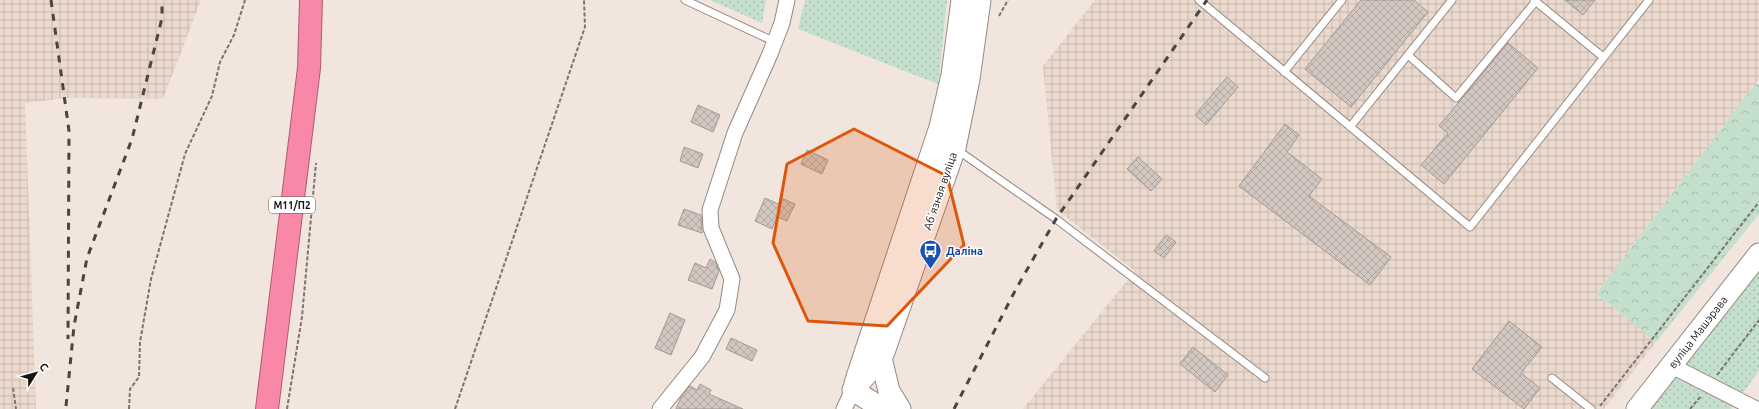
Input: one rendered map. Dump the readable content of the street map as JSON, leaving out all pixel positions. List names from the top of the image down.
{
  "streets": {
    "highway": ["М11/П2"],
    "street": ["Абʼязная вуліца", "вуліца Машэрава"]
  },
  "places": {
    "bus stop": ["Даліна"]
  },
  "north": "top right"
}
